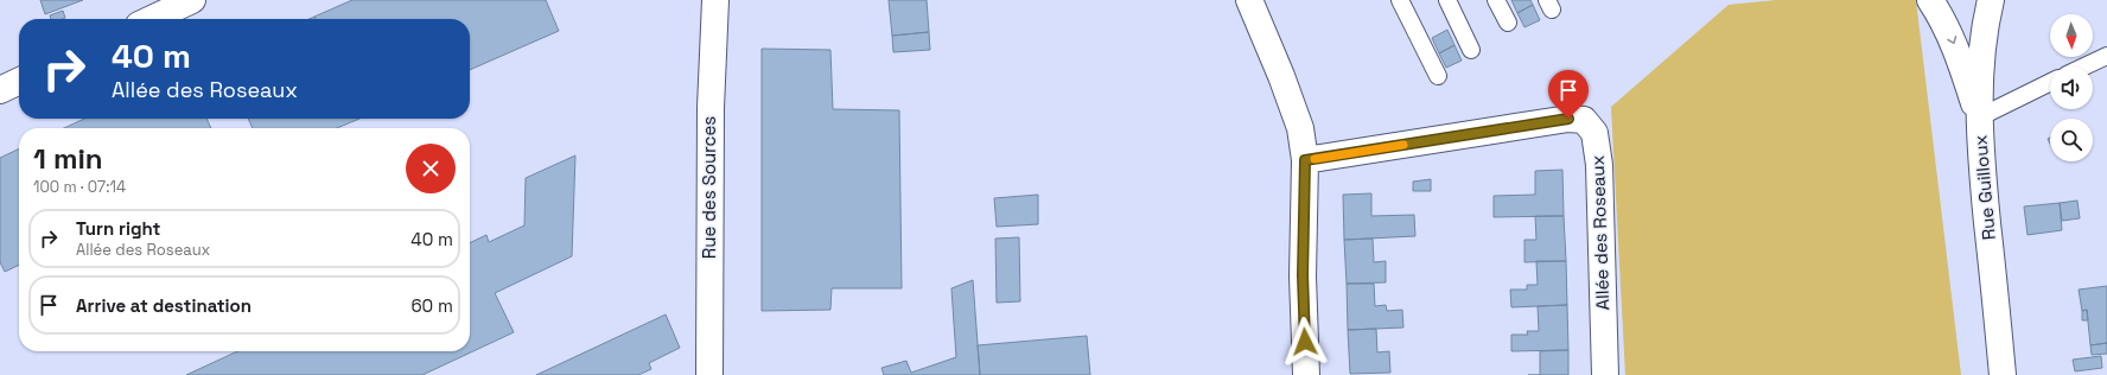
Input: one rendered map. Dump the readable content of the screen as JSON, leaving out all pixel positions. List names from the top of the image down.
{
  "streets": {
    "street": ["Rue des Sources", "Rue Guilloux", "Allée des Roseaux"]
  },
  "north": "bottom",
  "page": {
    "turn": ["40 m", "Allée des Roseaux"],
    "heading": ["1 min", "100 m · 07:14"],
    "list": [
      {
        "name": "Turn right",
        "note": "Allée des Roseaux",
        "value": "40 m"
      },
      {
        "name": "Arrive at destination",
        "value": "60 m"
      }
    ]
  }
}
